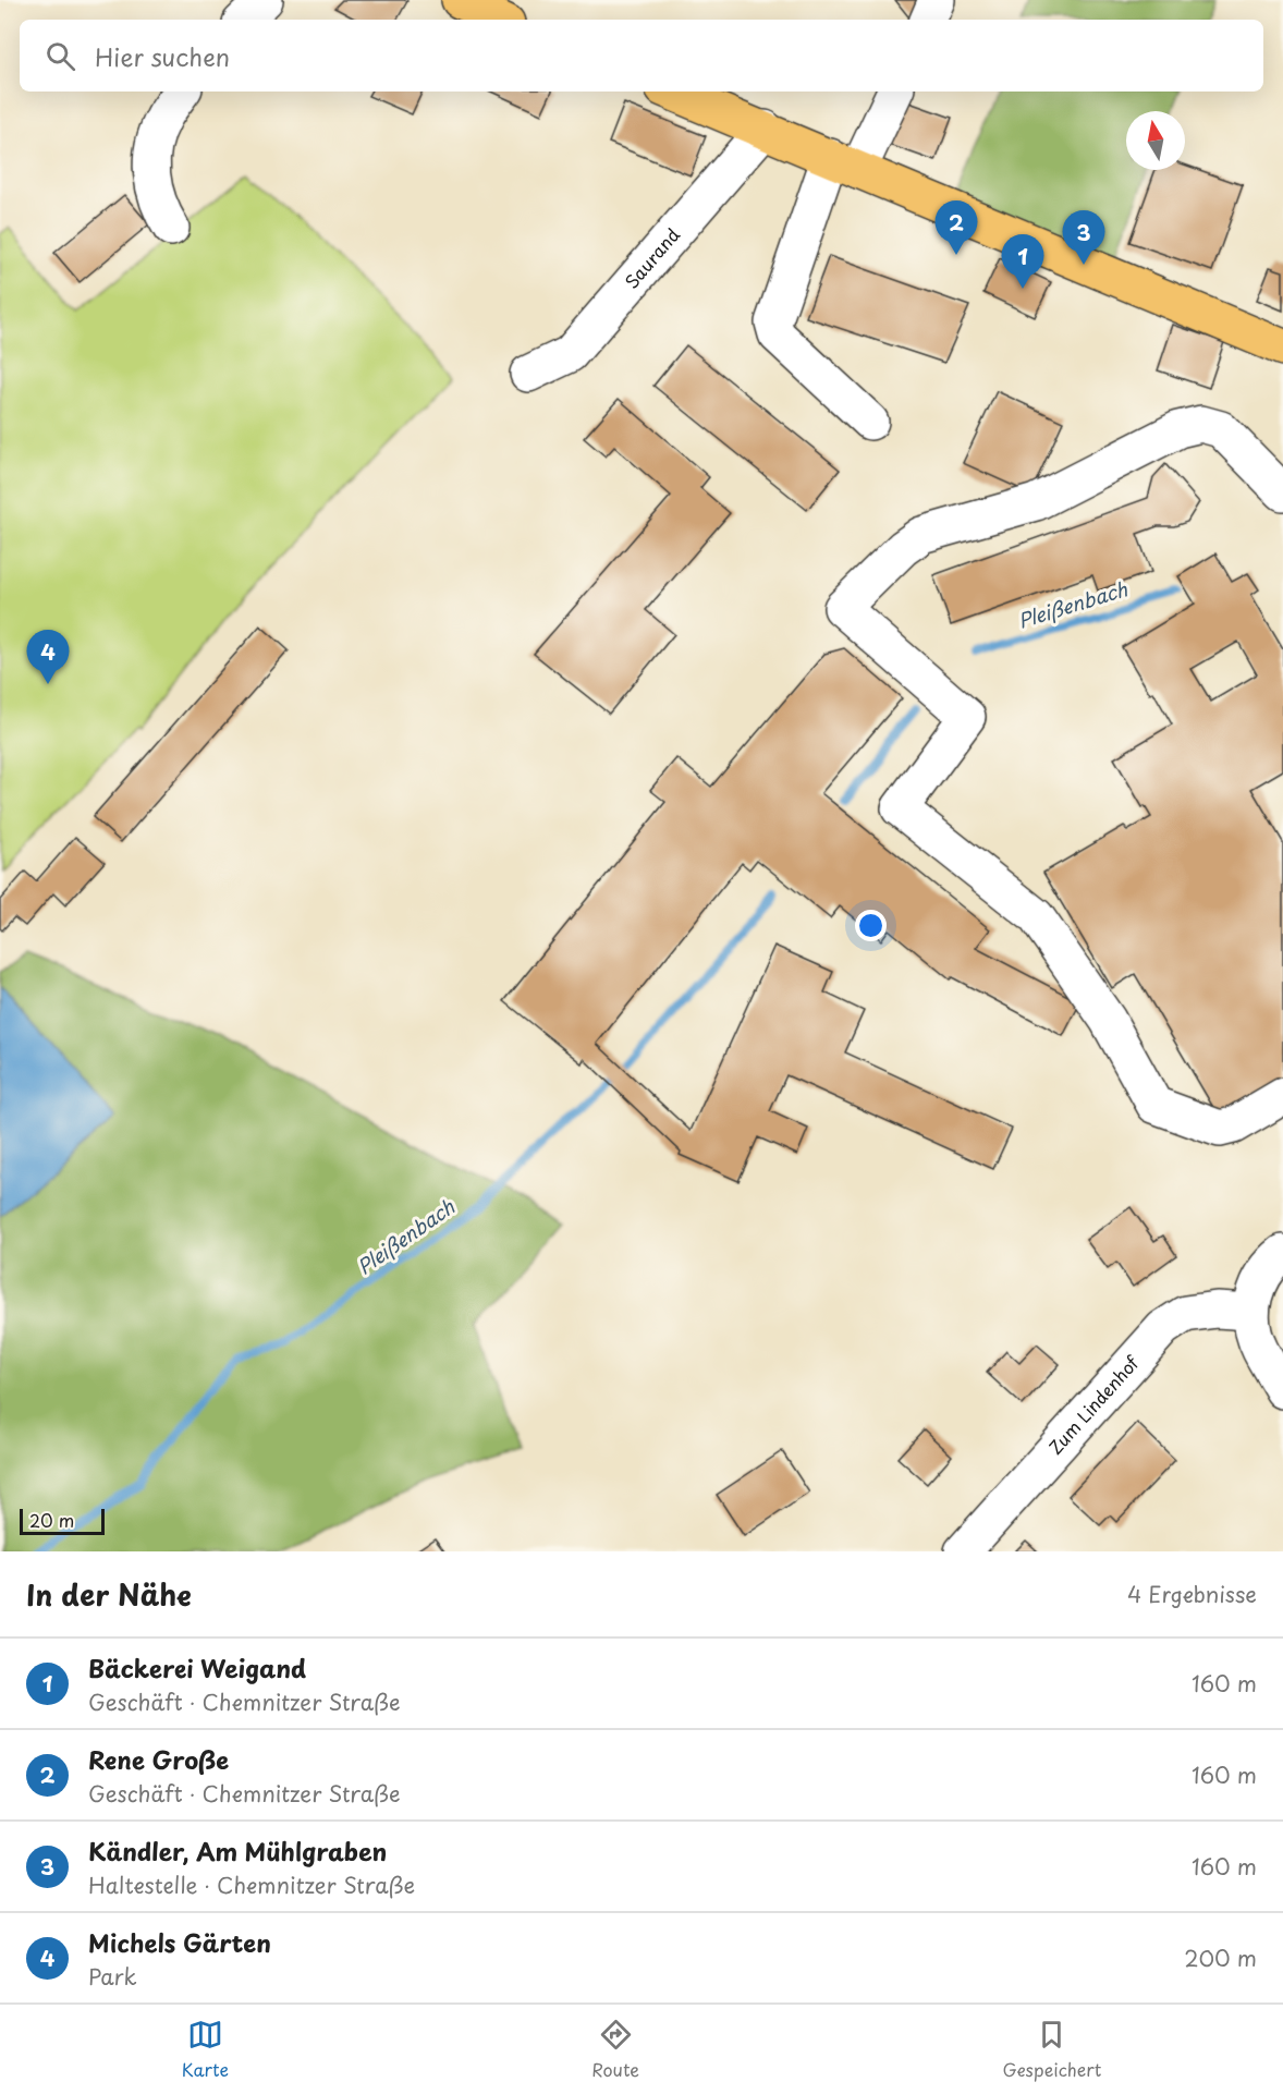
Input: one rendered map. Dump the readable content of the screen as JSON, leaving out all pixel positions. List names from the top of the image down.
{
  "streets": {
    "street": ["Saurand", "Zum Lindenhof"]
  },
  "water": ["Pleißenbach"],
  "scale_bar": "20 m",
  "north": "top",
  "page": {
    "search": "Hier suchen",
    "pins": [
      "2",
      "3",
      "1",
      "4"
    ],
    "scale": "20 m",
    "heading": ["In der Nähe", "4 Ergebnisse"],
    "list": [
      {
        "mark": "1",
        "name": "Bäckerei Weigand",
        "note": "Geschäft · Chemnitzer Straße",
        "value": "160 m"
      },
      {
        "mark": "2",
        "name": "Rene Große",
        "note": "Geschäft · Chemnitzer Straße",
        "value": "160 m"
      },
      {
        "mark": "3",
        "name": "Kändler, Am Mühlgraben",
        "note": "Haltestelle · Chemnitzer Straße",
        "value": "160 m"
      },
      {
        "mark": "4",
        "name": "Michels Gärten",
        "note": "Park",
        "value": "200 m"
      }
    ],
    "nav": ["Karte", "Route", "Gespeichert"]
  }
}
